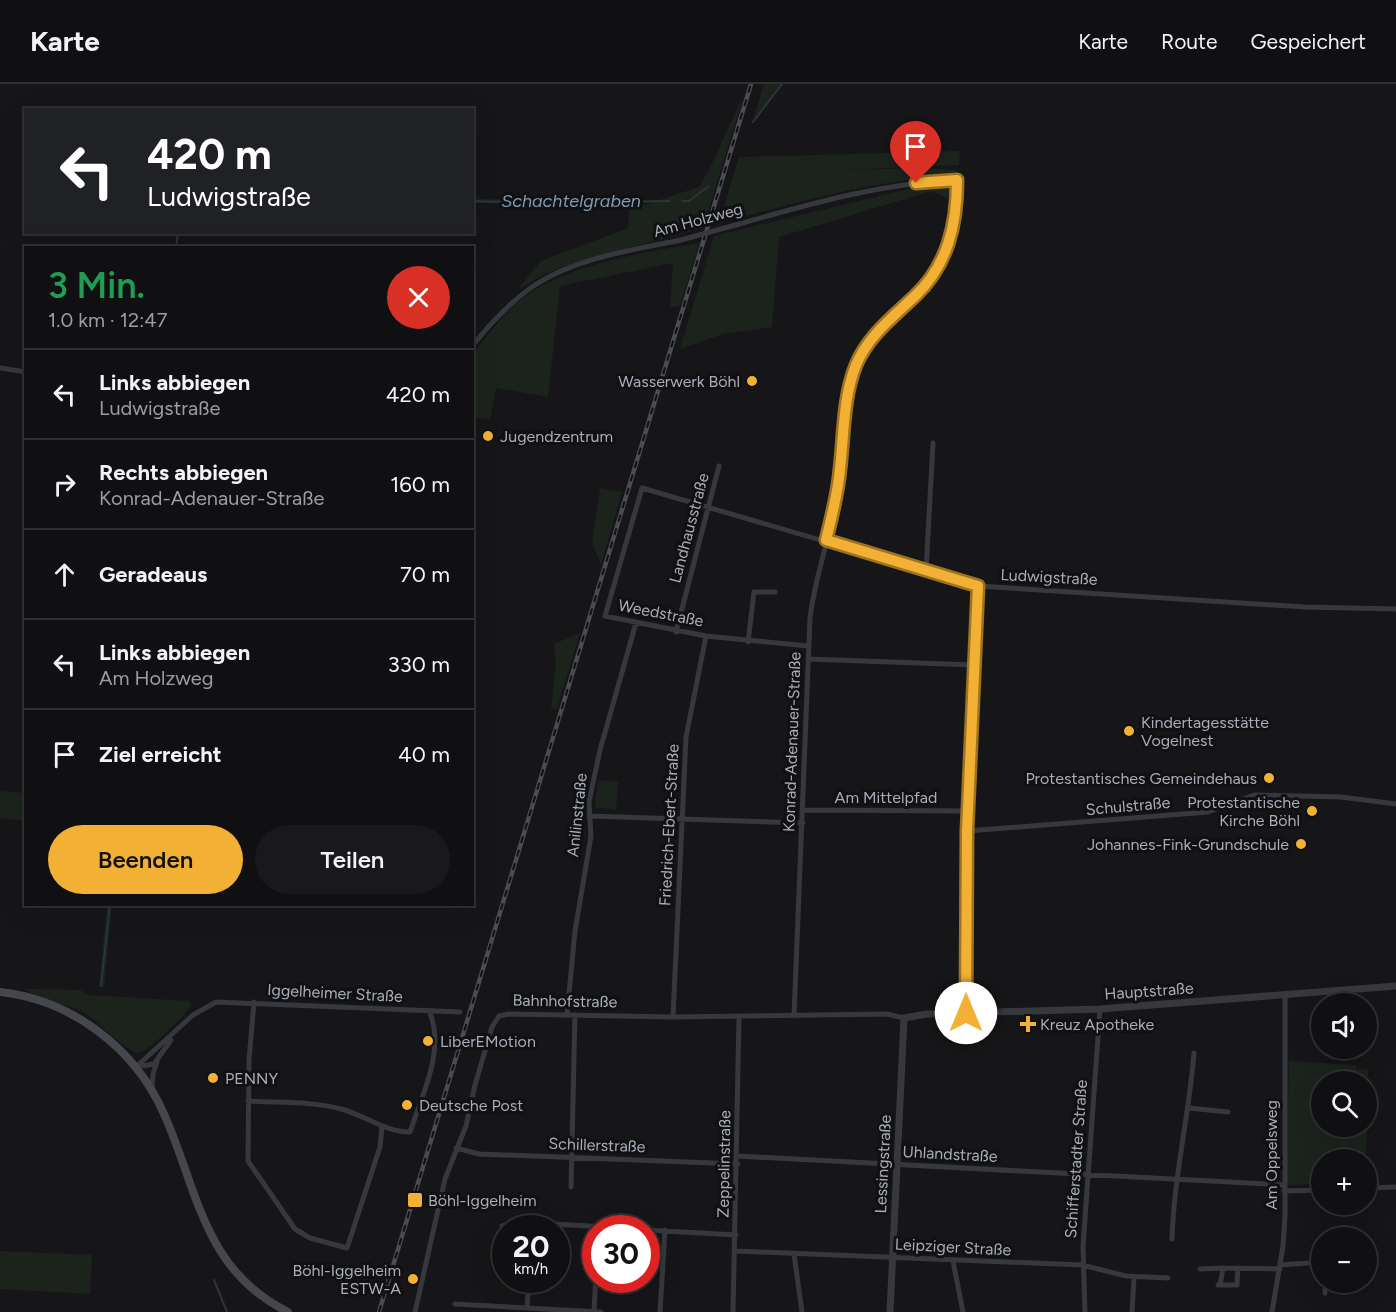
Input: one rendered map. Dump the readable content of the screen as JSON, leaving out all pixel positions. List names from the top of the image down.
{
  "streets": {
    "street": [
      "Am Holzweg",
      "Landhausstraße",
      "Ludwigstraße",
      "Weedstraße",
      "Konrad-Adenauer-Straße",
      "Am Mittelpfad",
      "Schulstraße",
      "Anilinstraße",
      "Friedrich-Ebert-Straße",
      "Hauptstraße",
      "Iggelheimer Straße",
      "Bahnhofstraße",
      "Schillerstraße",
      "Uhlandstraße",
      "Am Oppelsweg",
      "Schifferstadter Straße",
      "Zeppelinstraße",
      "Lessingstraße",
      "Leipziger Straße"
    ]
  },
  "crossings": [
    ["Am Holzweg", "Konrad-Adenauer-Straße"],
    ["Landhausstraße", "Ludwigstraße"],
    ["Landhausstraße", "Weedstraße"],
    ["Ludwigstraße", "Weedstraße"],
    ["Ludwigstraße", "Konrad-Adenauer-Straße"],
    ["Weedstraße", "Konrad-Adenauer-Straße"],
    ["Weedstraße", "Anilinstraße"],
    ["Weedstraße", "Friedrich-Ebert-Straße"],
    ["Konrad-Adenauer-Straße", "Am Mittelpfad"],
    ["Konrad-Adenauer-Straße", "Bahnhofstraße"],
    ["Anilinstraße", "Bahnhofstraße"],
    ["Friedrich-Ebert-Straße", "Bahnhofstraße"],
    ["Hauptstraße", "Bahnhofstraße"],
    ["Hauptstraße", "Am Oppelsweg"],
    ["Hauptstraße", "Schifferstadter Straße"],
    ["Hauptstraße", "Lessingstraße"],
    ["Bahnhofstraße", "Schillerstraße"],
    ["Bahnhofstraße", "Zeppelinstraße"],
    ["Bahnhofstraße", "Lessingstraße"],
    ["Schillerstraße", "Zeppelinstraße"],
    ["Uhlandstraße", "Am Oppelsweg"],
    ["Uhlandstraße", "Schifferstadter Straße"],
    ["Uhlandstraße", "Zeppelinstraße"],
    ["Uhlandstraße", "Lessingstraße"],
    ["Schifferstadter Straße", "Leipziger Straße"],
    ["Zeppelinstraße", "Leipziger Straße"],
    ["Lessingstraße", "Leipziger Straße"]
  ],
  "water": ["Schachtelgraben"],
  "places": {
    "other": [
      "Wasserwerk Böhl",
      "Jugendzentrum",
      "Kindertagesstätte Vogelnest",
      "Protestantisches Gemeindehaus",
      "Protestantische Kirche Böhl",
      "Johannes-Fink-Grundschule",
      "LiberEMotion",
      "PENNY",
      "Deutsche Post",
      "Böhl-Iggelheim ESTW-A"
    ],
    "health": ["Kreuz Apotheke"],
    "transit": ["Böhl-Iggelheim"]
  },
  "page": {
    "header": "Karte",
    "nav": ["Karte", "Route", "Gespeichert"],
    "turn": ["420 m", "Ludwigstraße"],
    "heading": ["3 Min.", "1.0 km · 12:47"],
    "list": [
      {
        "name": "Links abbiegen",
        "note": "Ludwigstraße",
        "value": "420 m"
      },
      {
        "name": "Rechts abbiegen",
        "note": "Konrad-Adenauer-Straße",
        "value": "160 m"
      },
      {
        "name": "Geradeaus",
        "value": "70 m"
      },
      {
        "name": "Links abbiegen",
        "note": "Am Holzweg",
        "value": "330 m"
      },
      {
        "name": "Ziel erreicht",
        "value": "40 m"
      }
    ],
    "buttons": ["Beenden", "Teilen"],
    "map_buttons": ["+", "−"],
    "speed": "20 km/h",
    "limit": "30"
  }
}
